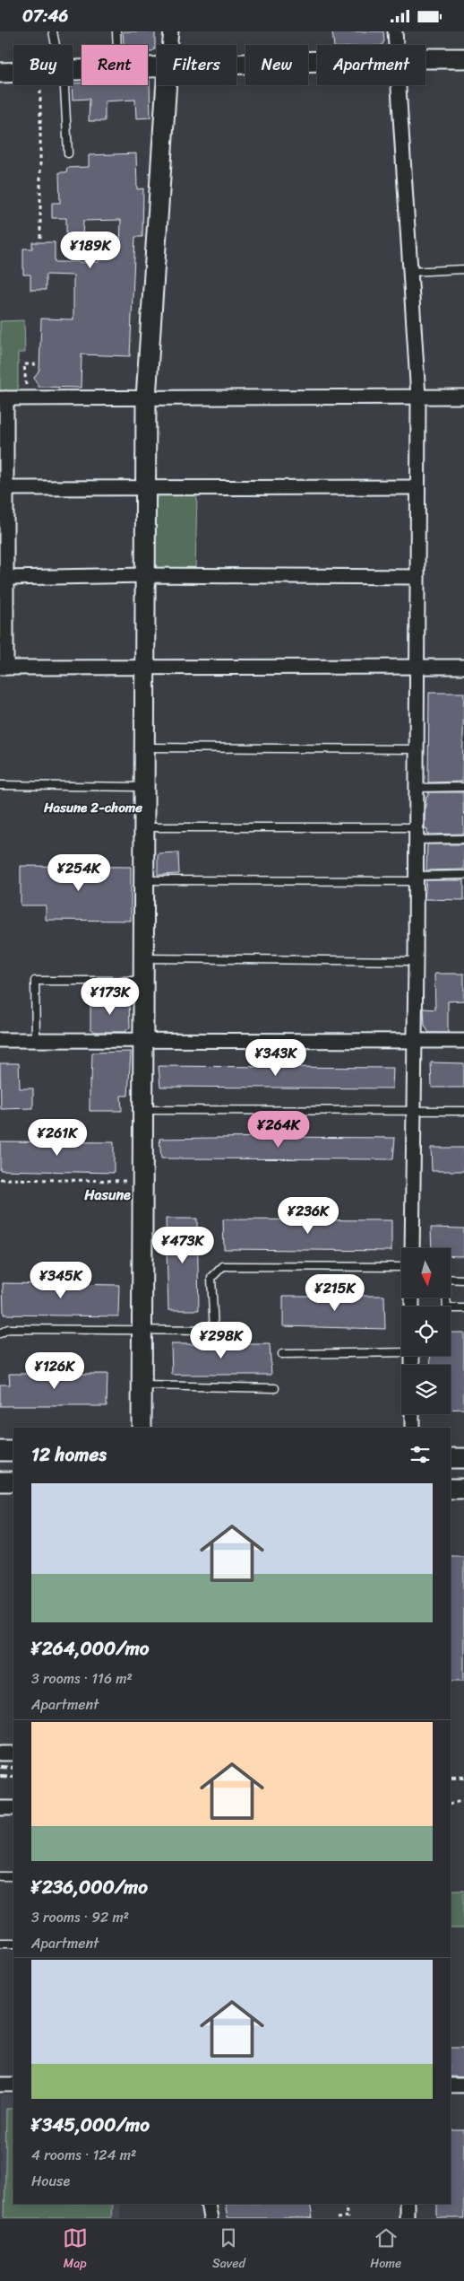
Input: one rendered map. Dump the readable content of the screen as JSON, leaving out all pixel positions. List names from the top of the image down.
{
  "districts": ["Hasune 2-chome", "Hasune"],
  "north": "bottom",
  "page": {
    "status": "07:46",
    "chip": [
      "Buy",
      "Rent",
      "Filters",
      "New",
      "Apartment"
    ],
    "price": [
      "¥189K",
      "¥254K",
      "¥173K",
      "¥343K",
      "¥264K",
      "¥261K",
      "¥236K",
      "¥473K",
      "¥345K",
      "¥215K",
      "¥298K",
      "¥126K"
    ],
    "heading": "12 homes",
    "list": [
      {
        "name": "¥264,000/mo",
        "note": "3 rooms · 116 m² · Apartment"
      },
      {
        "name": "¥236,000/mo",
        "note": "3 rooms · 92 m² · Apartment"
      },
      {
        "name": "¥345,000/mo",
        "note": "4 rooms · 124 m² · House"
      }
    ],
    "tabs": ["Map", "Saved", "Home"]
  }
}
